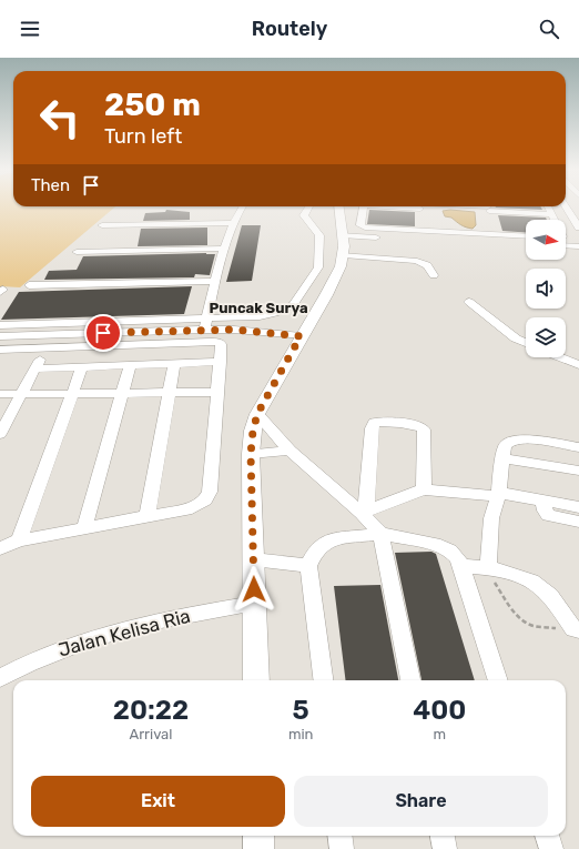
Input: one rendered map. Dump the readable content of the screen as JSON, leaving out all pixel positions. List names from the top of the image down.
{
  "streets": {
    "street": ["Jalan Kelisa Ria"]
  },
  "districts": ["Puncak Surya"],
  "north": "right",
  "page": {
    "header": "Routely",
    "turn": ["250 m", "Turn left"],
    "then": "Then",
    "eta": [
      "20:22",
      "Arrival",
      "5",
      "min",
      "400",
      "m"
    ],
    "buttons": ["Exit", "Share"]
  }
}
